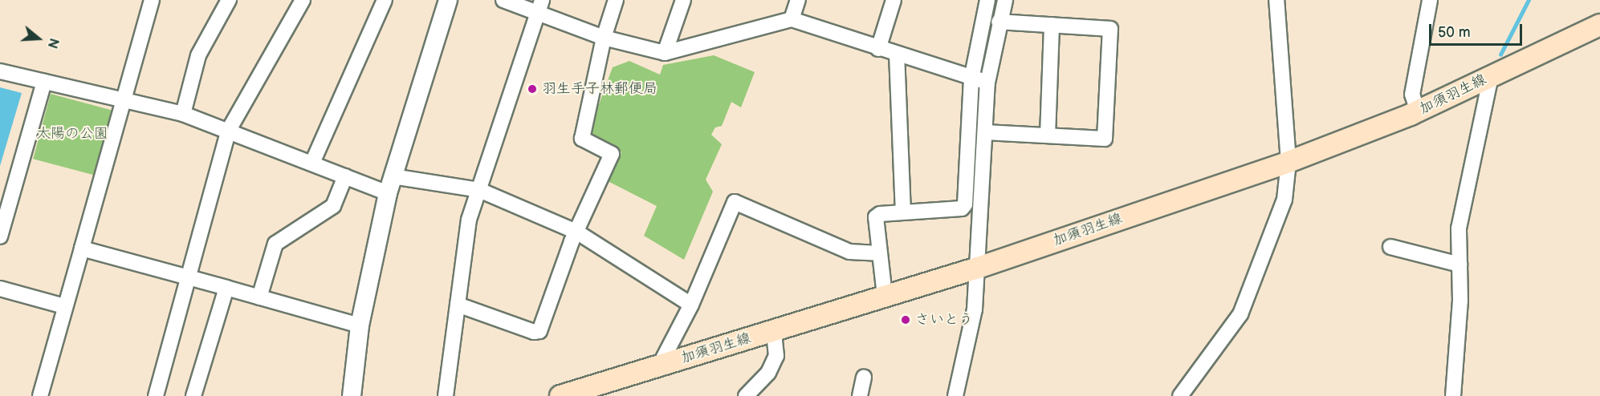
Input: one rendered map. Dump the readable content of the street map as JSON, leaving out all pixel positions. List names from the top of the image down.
{
  "streets": {
    "main road": ["加須羽生線"]
  },
  "parks": ["太陽の公園"],
  "places": ["羽生手子林郵便局", "さいとう"],
  "scale_bar": "50 m",
  "north": "right"
}
